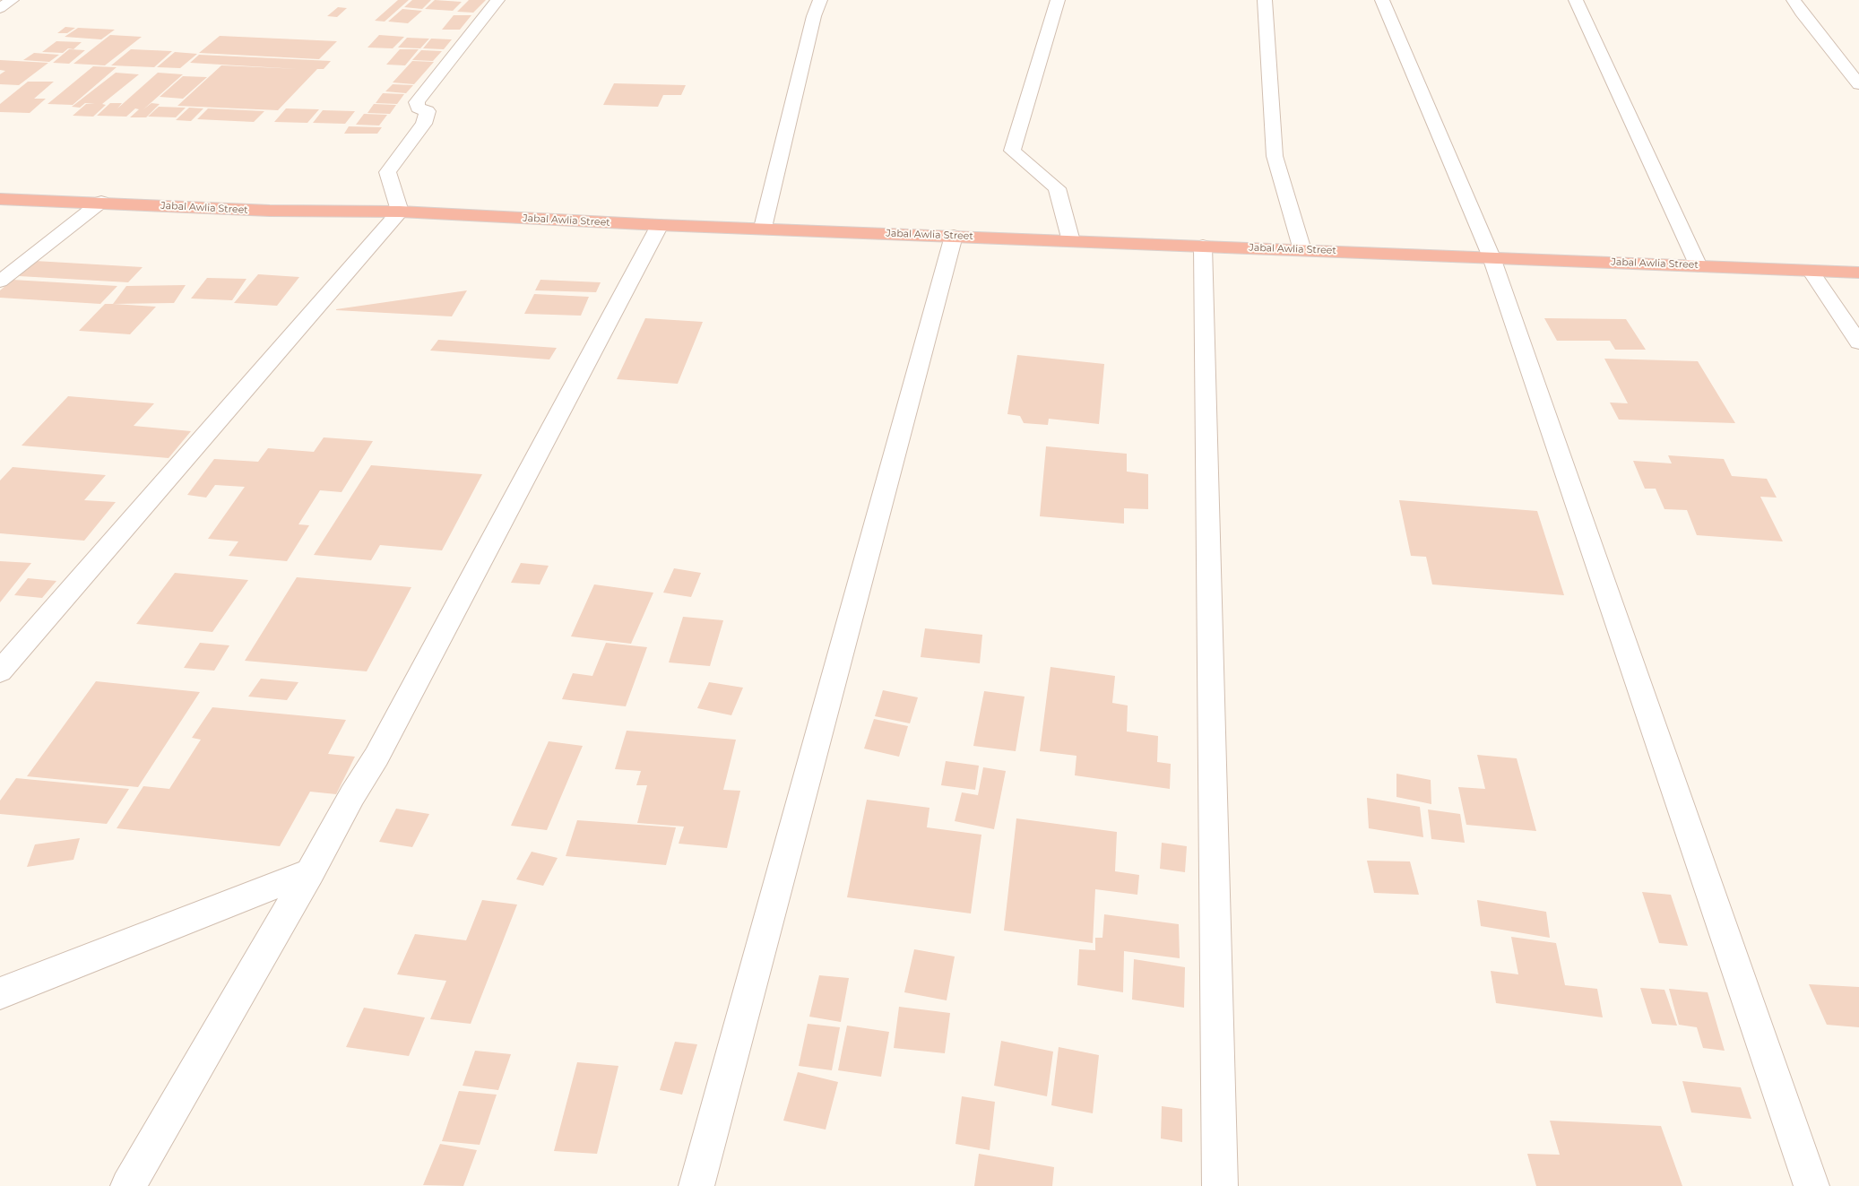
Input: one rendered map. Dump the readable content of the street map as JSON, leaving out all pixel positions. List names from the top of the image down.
{
  "streets": {
    "highway": ["Jabal Awlia Street"]
  }
}
